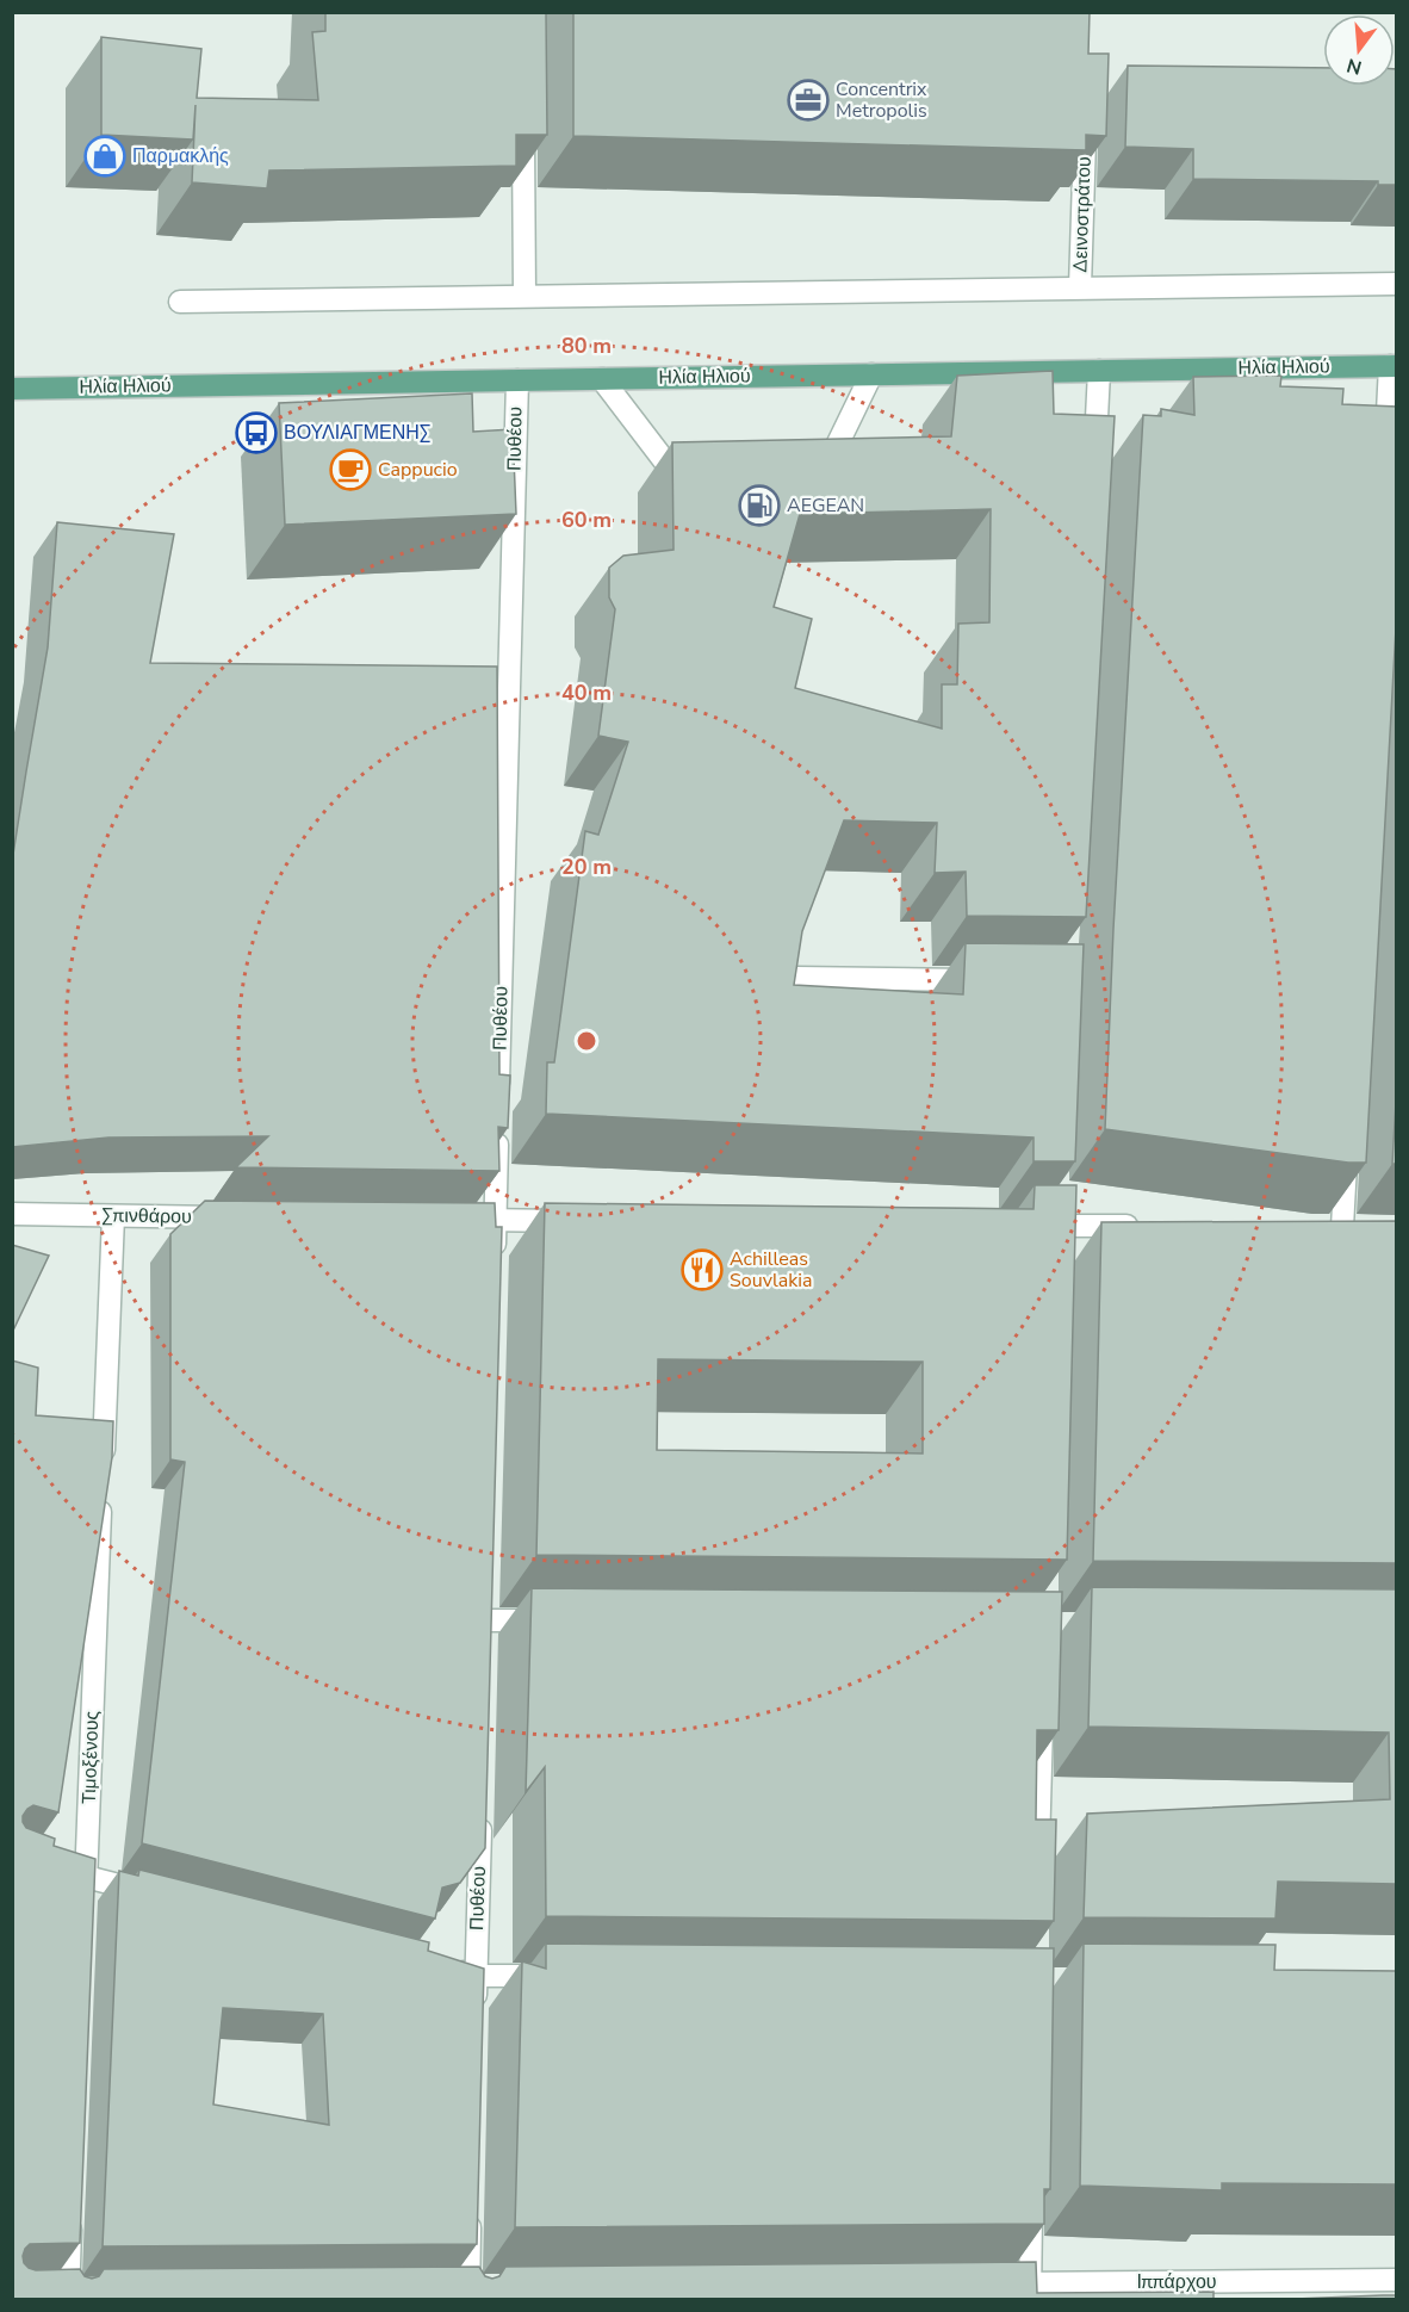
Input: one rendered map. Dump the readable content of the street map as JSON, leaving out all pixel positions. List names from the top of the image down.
{
  "streets": {
    "main road": ["Ηλία Ηλιού"],
    "street": [
      "Δεινοστράτου",
      "Πυθέου",
      "Σπινθάρου",
      "Τιμοξένους",
      "Ιππάρχου"
    ]
  },
  "crossings": [
    ["Ηλία Ηλιού", "Πυθέου"]
  ],
  "places": {
    "office": ["Concentrix Metropolis"],
    "shop": ["Παρμακλής"],
    "bus stop": ["ΒΟΥΛΙΑΓΜΕΝΗΣ"],
    "cafe": ["Cappucio"],
    "fuel station": ["AEGEAN"],
    "restaurant": ["Achilleas Souvlakia"]
  },
  "north": "bottom",
  "rings": [
    "80 m",
    "60 m",
    "40 m",
    "20 m"
  ]
}
